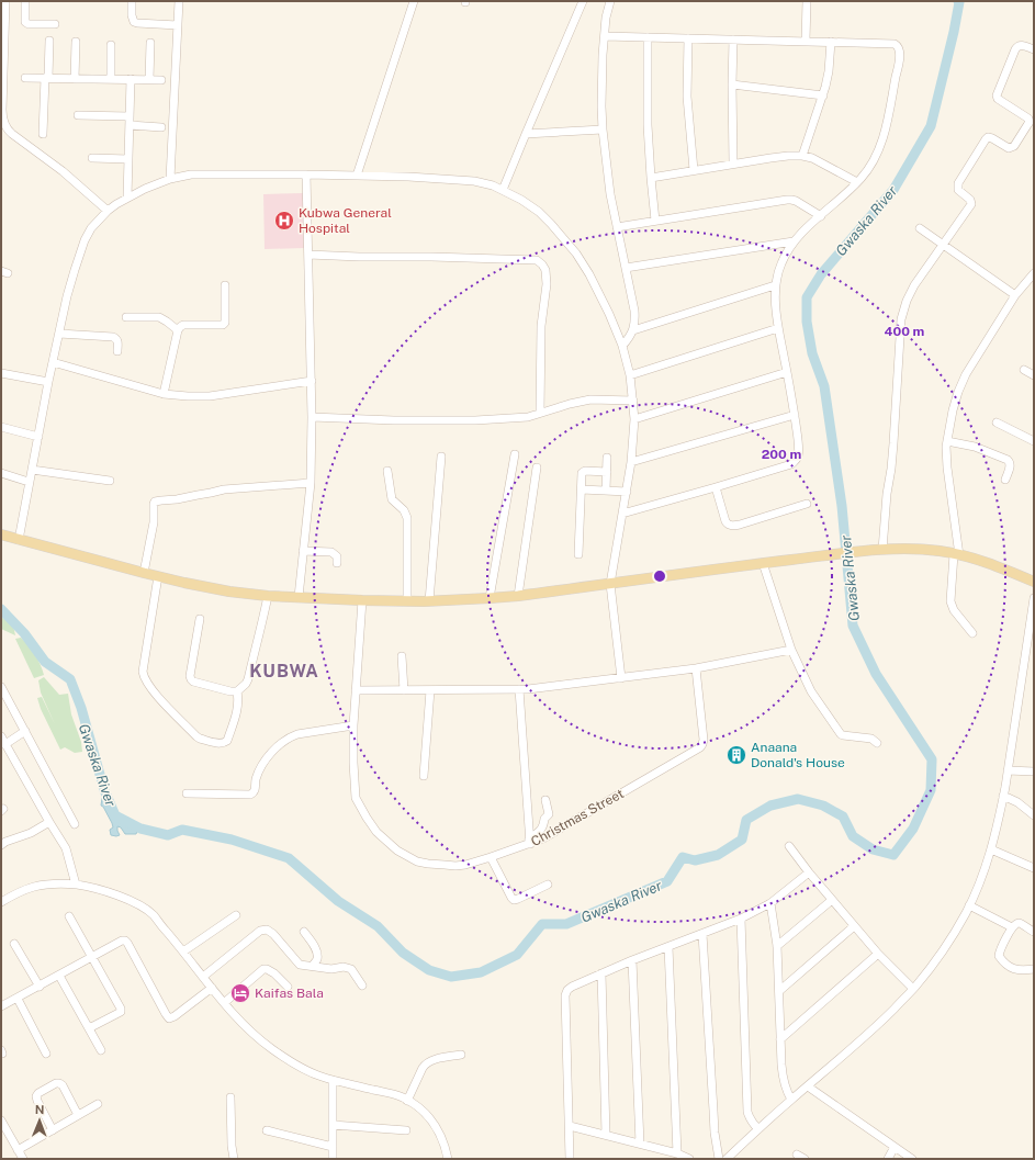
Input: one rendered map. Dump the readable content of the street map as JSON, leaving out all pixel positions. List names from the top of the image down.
{
  "streets": {
    "street": ["Christmas Street"]
  },
  "districts": ["KUBWA"],
  "water": ["Gwaska River"],
  "places": {
    "hospital": ["Kubwa General Hospital"],
    "building": ["Anaana Donald's House"],
    "hotel": ["Kaifas Bala"]
  },
  "north": "top",
  "rings": ["400 m", "200 m"]
}
